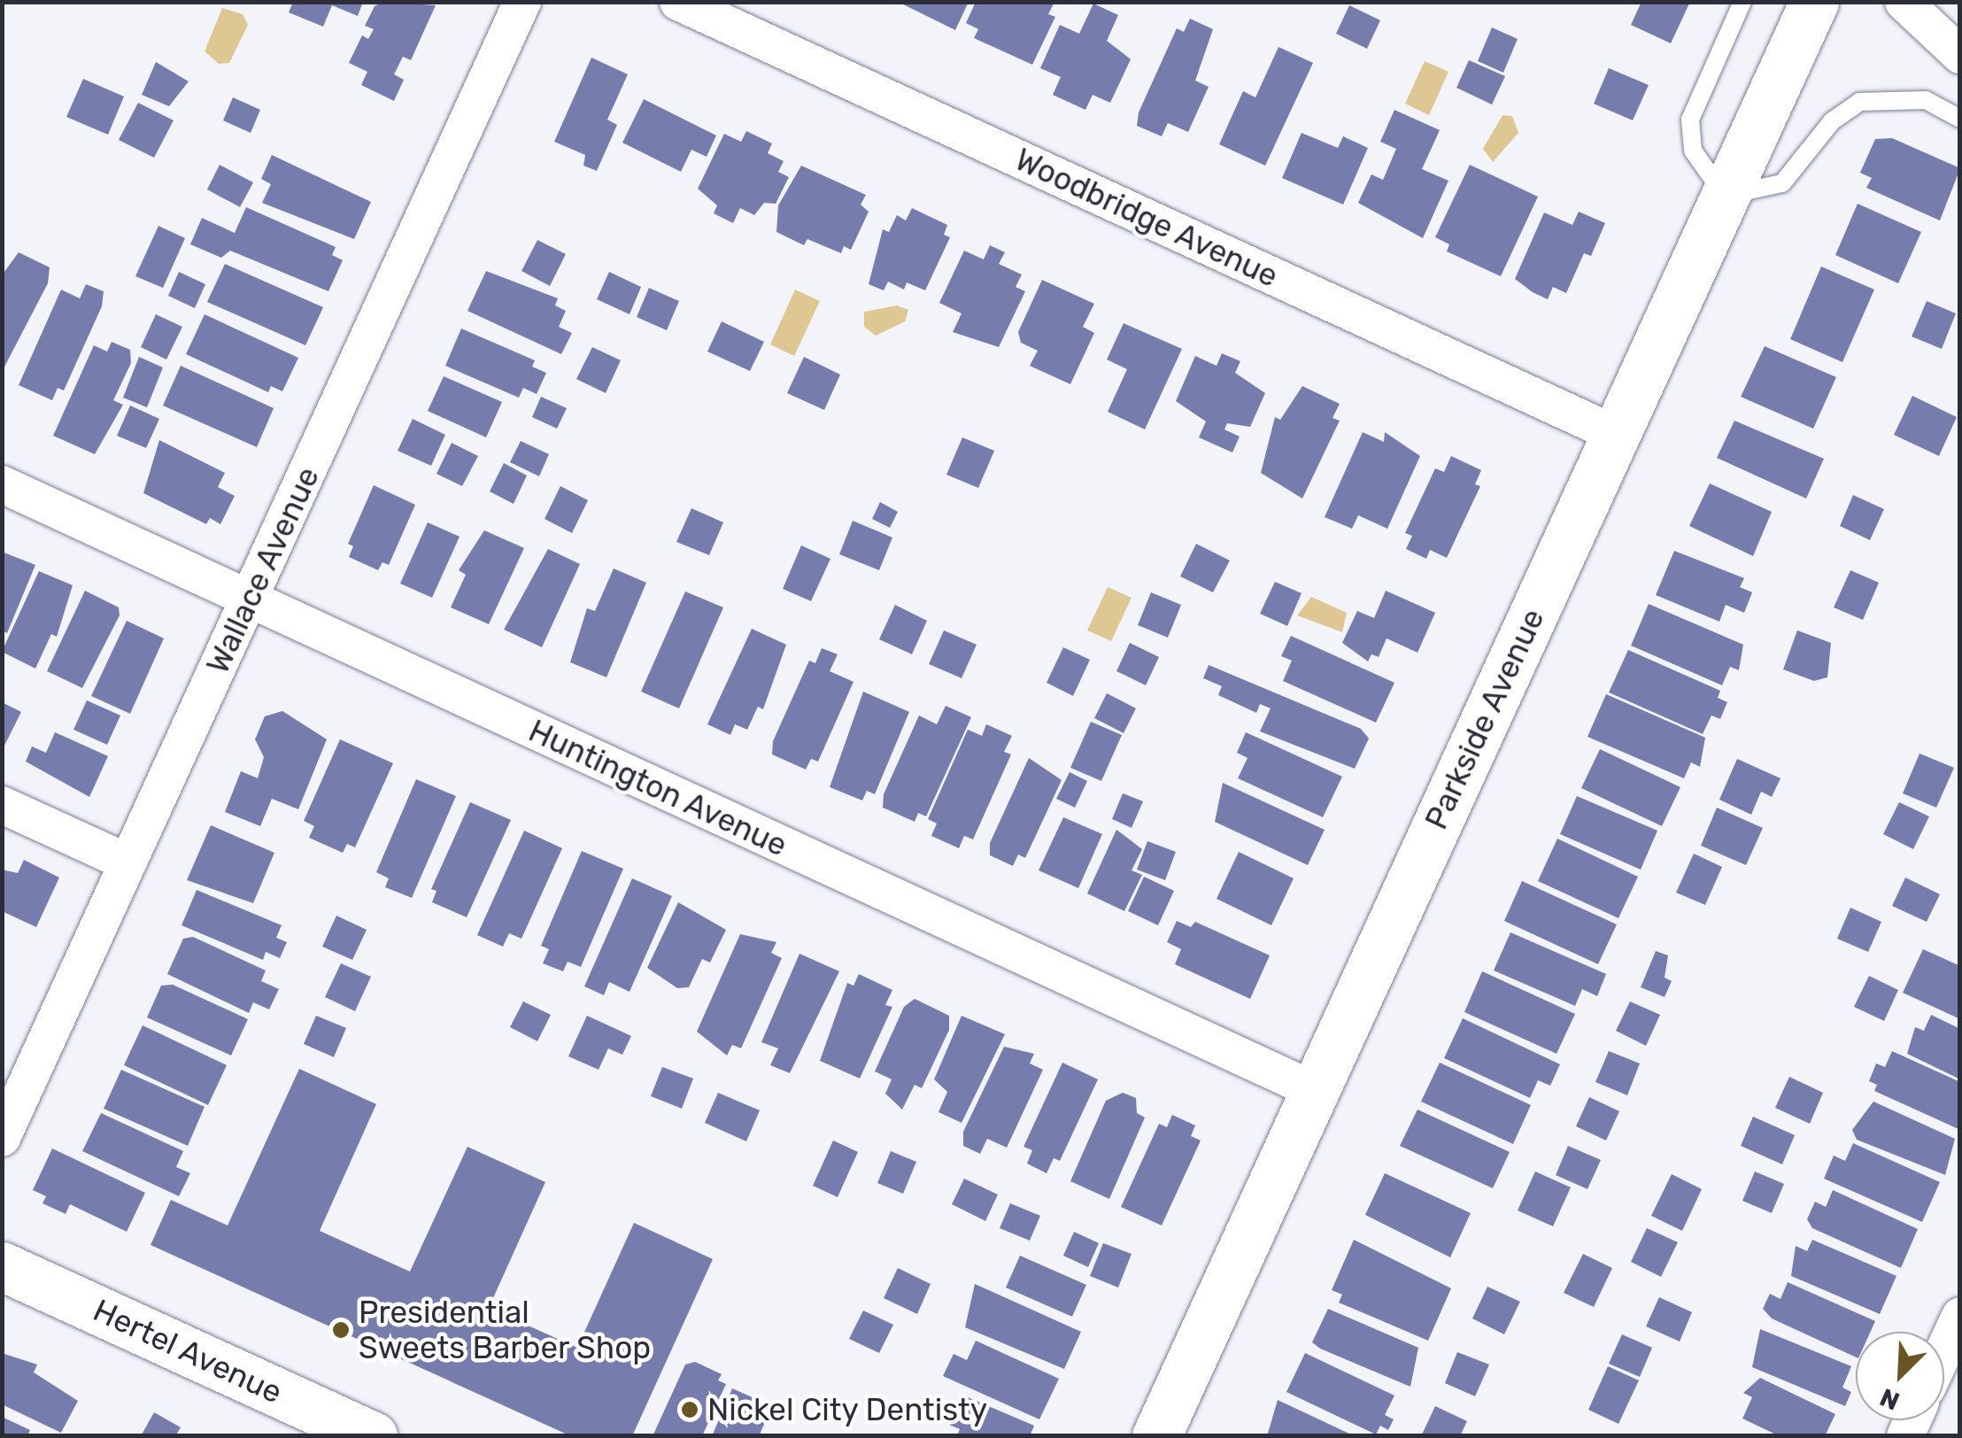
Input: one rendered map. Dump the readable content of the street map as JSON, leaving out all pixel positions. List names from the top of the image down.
{
  "streets": {
    "street": [
      "Woodbridge Avenue",
      "Wallace Avenue",
      "Parkside Avenue",
      "Huntington Avenue",
      "Hertel Avenue"
    ]
  },
  "crossings": [
    ["Woodbridge Avenue", "Parkside Avenue"],
    ["Wallace Avenue", "Huntington Avenue"],
    ["Parkside Avenue", "Huntington Avenue"]
  ],
  "places": ["Presidential Sweets Barber Shop", "Nickel City Dentisty"],
  "north": "bottom left"
}
